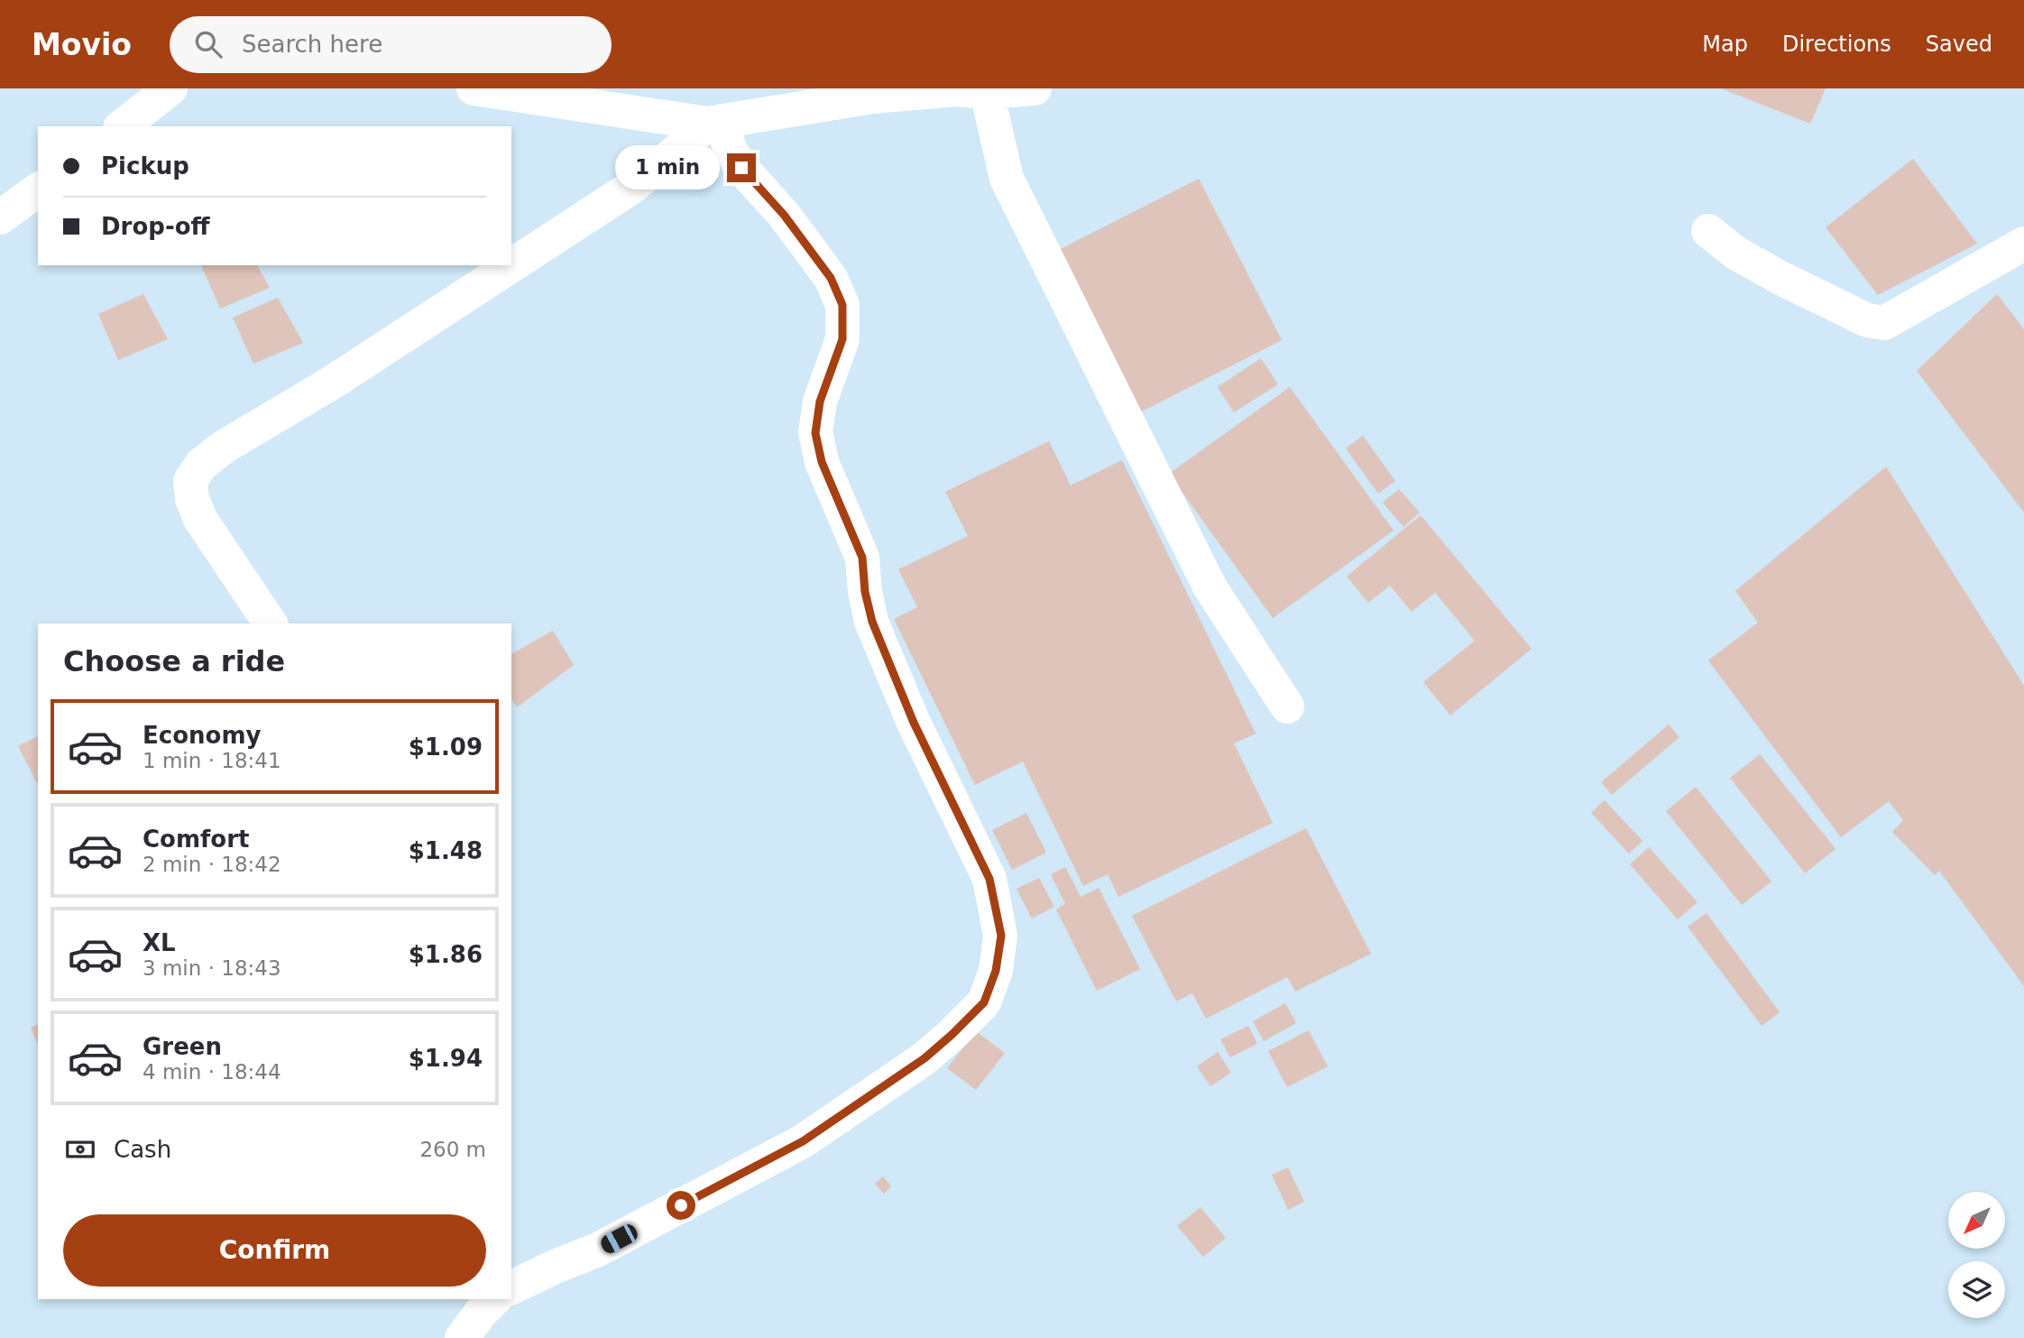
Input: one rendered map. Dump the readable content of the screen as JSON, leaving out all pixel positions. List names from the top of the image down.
{
  "north": "bottom left",
  "page": {
    "header": "Movio",
    "search": "Search here",
    "nav": ["Map", "Directions", "Saved"],
    "banner": ["Pickup", "Drop-off"],
    "bubble": "1 min",
    "heading": "Choose a ride",
    "list": [
      {
        "name": "Economy",
        "note": "1 min · 18:41",
        "value": "$1.09"
      },
      {
        "name": "Comfort",
        "note": "2 min · 18:42",
        "value": "$1.48"
      },
      {
        "name": "XL",
        "note": "3 min · 18:43",
        "value": "$1.86"
      },
      {
        "name": "Green",
        "note": "4 min · 18:44",
        "value": "$1.94"
      }
    ],
    "pay": ["Cash", "260 m"],
    "buttons": "Confirm"
  }
}
